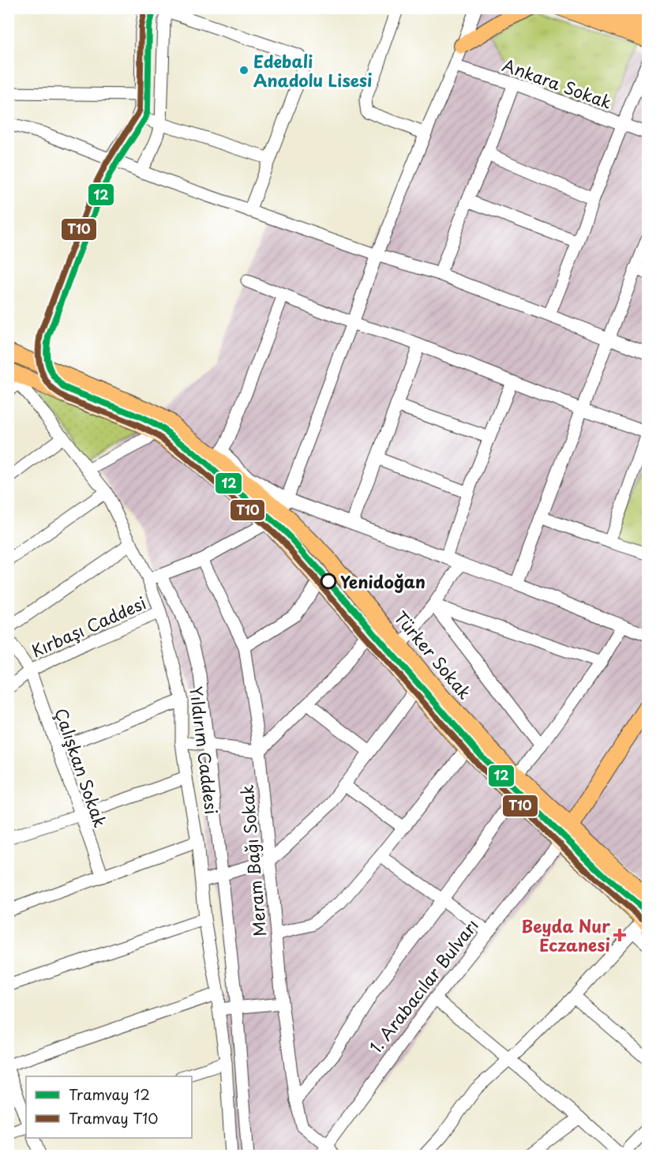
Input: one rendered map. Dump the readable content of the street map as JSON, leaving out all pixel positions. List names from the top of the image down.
{
  "streets": {
    "main road": ["Türker Sokak", "1. Arabacılar Bulvarı"],
    "street": [
      "Ankara Sokak",
      "Kırbaşı Caddesi",
      "Yıldırım Caddesi",
      "Çalışkan Sokak",
      "Meram Bağı Sokak"
    ]
  },
  "crossings": [
    ["Kırbaşı Caddesi", "Yıldırım Caddesi"],
    ["Kırbaşı Caddesi", "Çalışkan Sokak"],
    ["Türker Sokak", "1. Arabacılar Bulvarı"],
    ["Meram Bağı Sokak", "1. Arabacılar Bulvarı"]
  ],
  "places": {
    "other": ["Edebali Anadolu Lisesi", "Yenidoğan"],
    "health": ["Beyda Nur Eczanesi"]
  },
  "lines": ["tram line 12", "tram line T10"],
  "legend": ["Tramvay 12", "Tramvay T10"]
}
